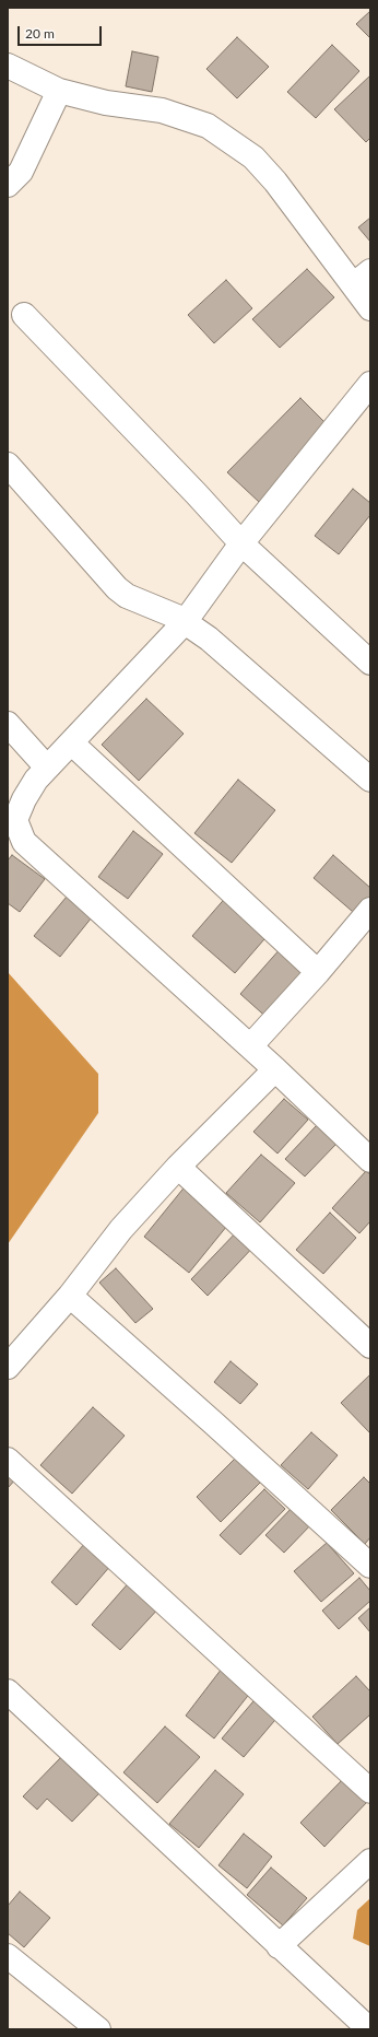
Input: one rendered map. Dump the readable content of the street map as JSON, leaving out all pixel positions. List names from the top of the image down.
{
  "scale_bar": "20 m"
}
